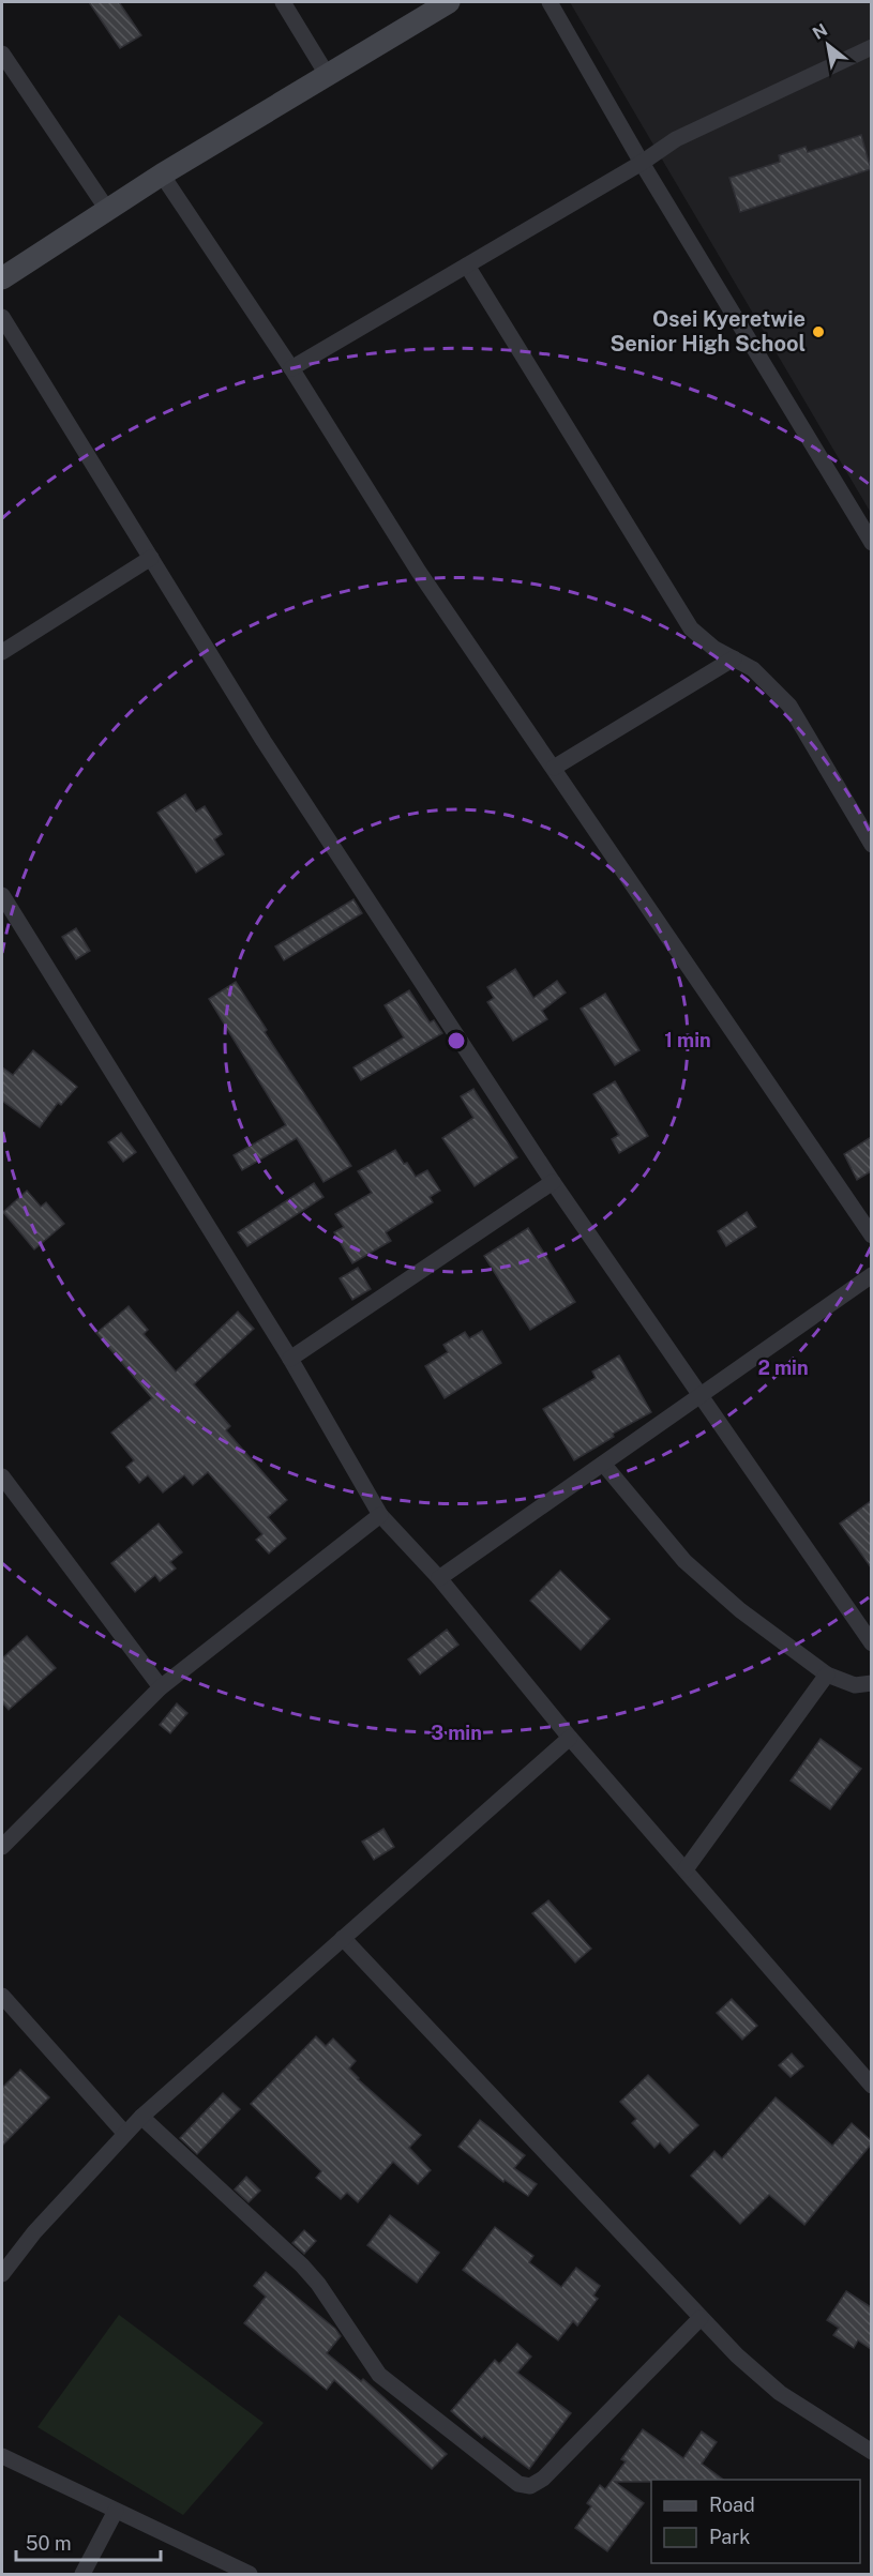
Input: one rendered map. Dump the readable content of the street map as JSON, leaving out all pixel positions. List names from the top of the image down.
{
  "places": ["Osei Kyeretwie Senior High School"],
  "legend": ["Road", "Park"],
  "scale_bar": "50 m",
  "north": "top left",
  "rings": ["1 min", "2 min", "3 min"]
}
